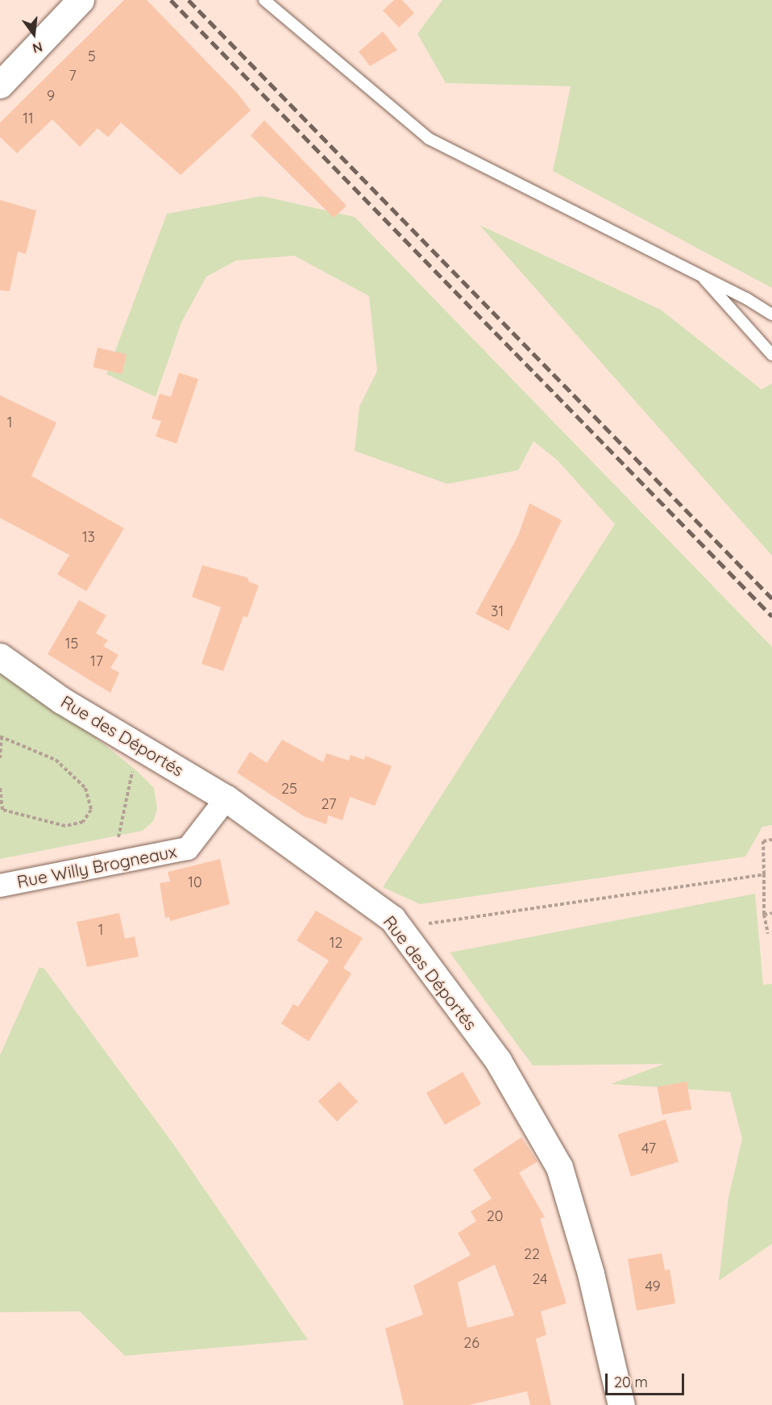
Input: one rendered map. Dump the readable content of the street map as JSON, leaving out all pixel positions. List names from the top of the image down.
{
  "streets": {
    "street": ["Rue des Déportés", "Rue Willy Brogneaux"]
  },
  "crossings": [
    ["Rue des Déportés", "Rue Willy Brogneaux"]
  ],
  "house_numbers": [
    "5",
    "7",
    "9",
    "11",
    "1",
    "13",
    "31",
    "15",
    "17",
    "25",
    "27",
    "10",
    "1",
    "12",
    "47",
    "20",
    "22",
    "24",
    "49",
    "26"
  ],
  "scale_bar": "20 m",
  "north": "bottom"
}
